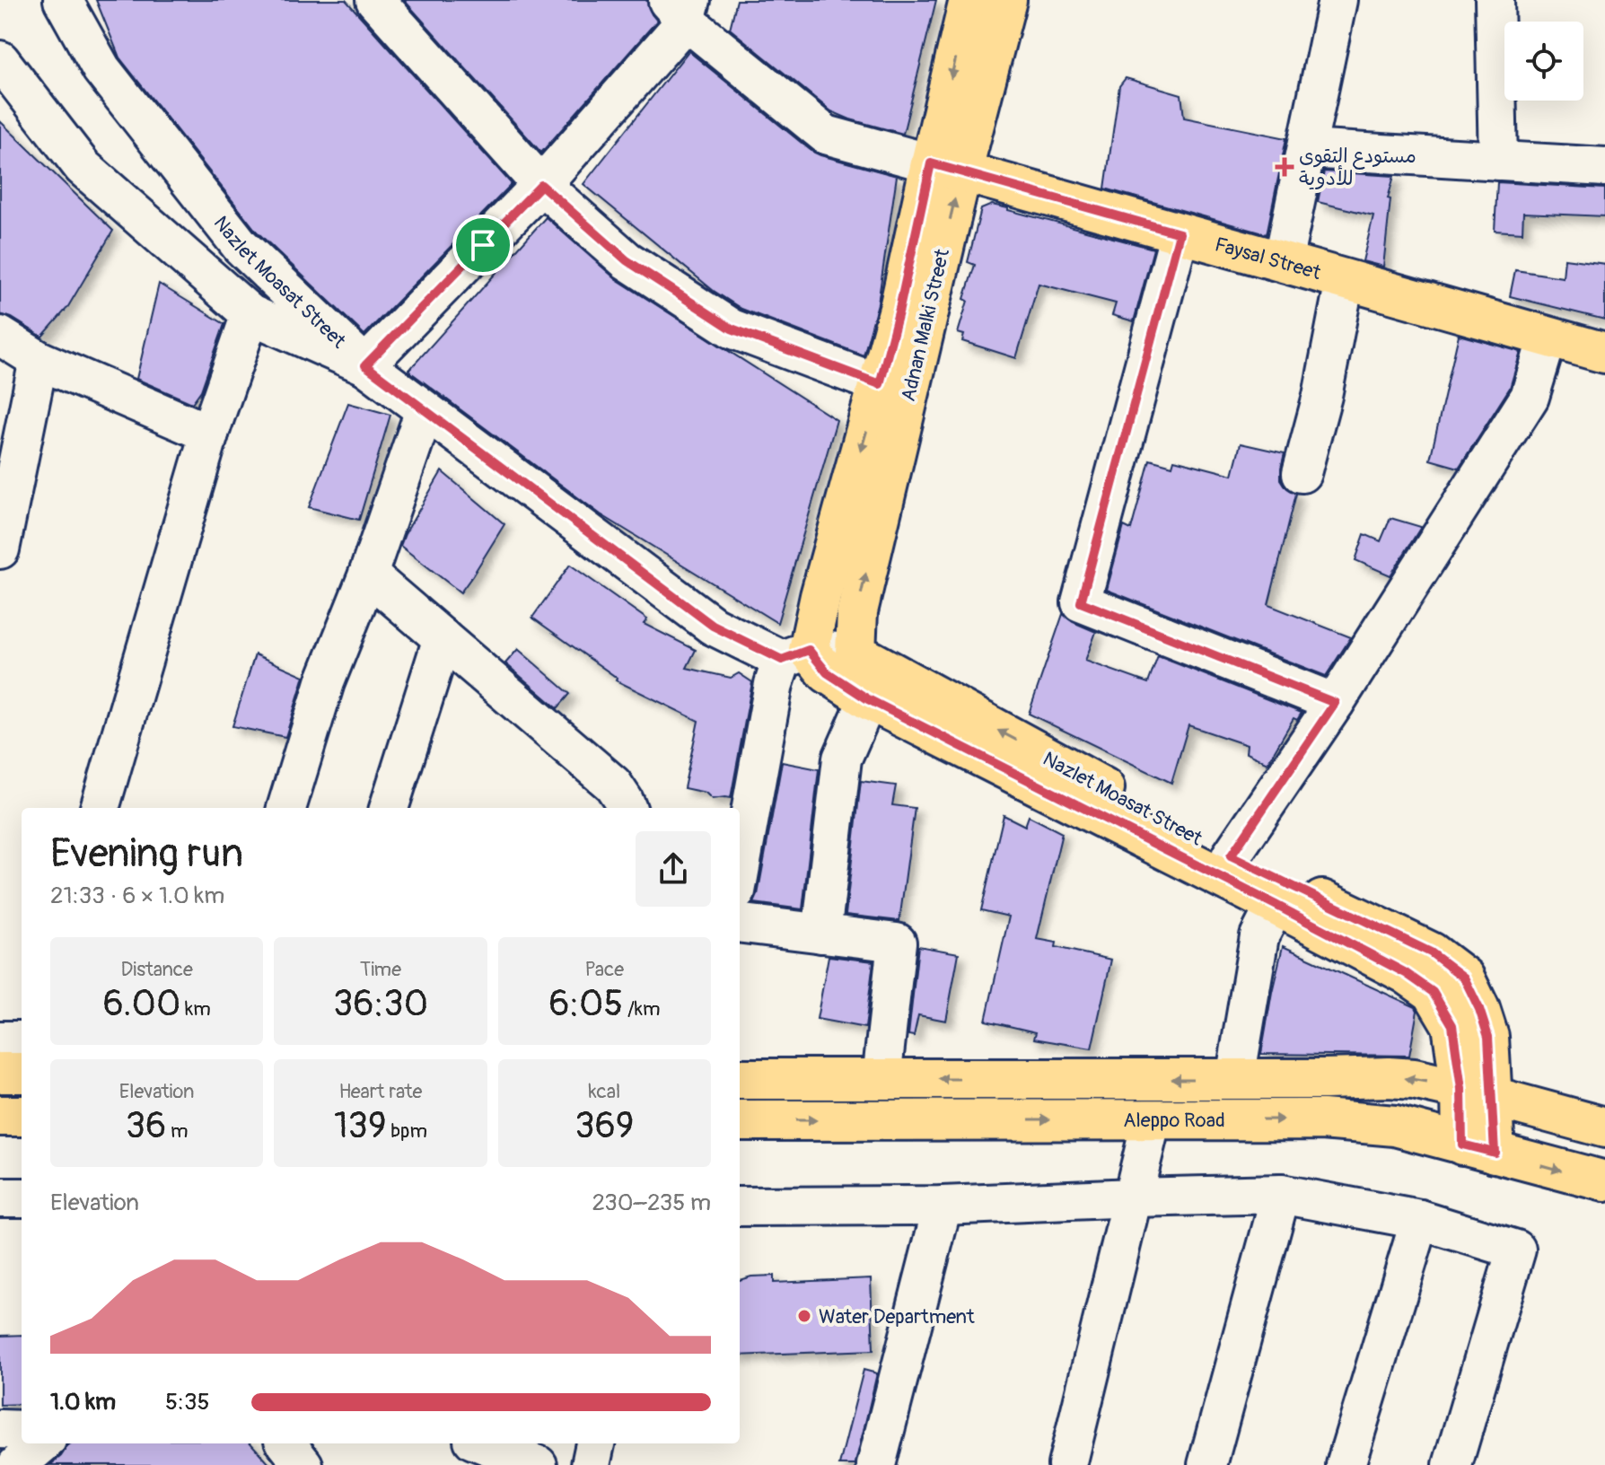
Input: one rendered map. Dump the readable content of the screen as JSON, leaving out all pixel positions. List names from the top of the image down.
{
  "streets": {
    "main road": [
      "Faysal Street",
      "Nazlet Moasat Street",
      "Adnan Malki Street",
      "Aleppo Road"
    ]
  },
  "crossings": [
    ["Faysal Street", "Adnan Malki Street"],
    ["Nazlet Moasat Street", "Adnan Malki Street"],
    ["Nazlet Moasat Street", "Aleppo Road"]
  ],
  "places": {
    "health": ["مستودع التقوى للأدوية"],
    "other": ["Water Department"]
  },
  "page": {
    "heading": ["Evening run", "21:33 · 6 × 1.0 km"],
    "stats": [
      ["Distance", "6.00 km"],
      ["Time", "36:30"],
      ["Pace", "6:05 /km"],
      ["Elevation", "36 m"],
      ["Heart rate", "139 bpm"],
      ["kcal", "369"]
    ],
    "chart": ["Elevation", "230–235 m"],
    "list": [
      {
        "name": "1.0 km",
        "note": "5:35"
      }
    ]
  }
}
